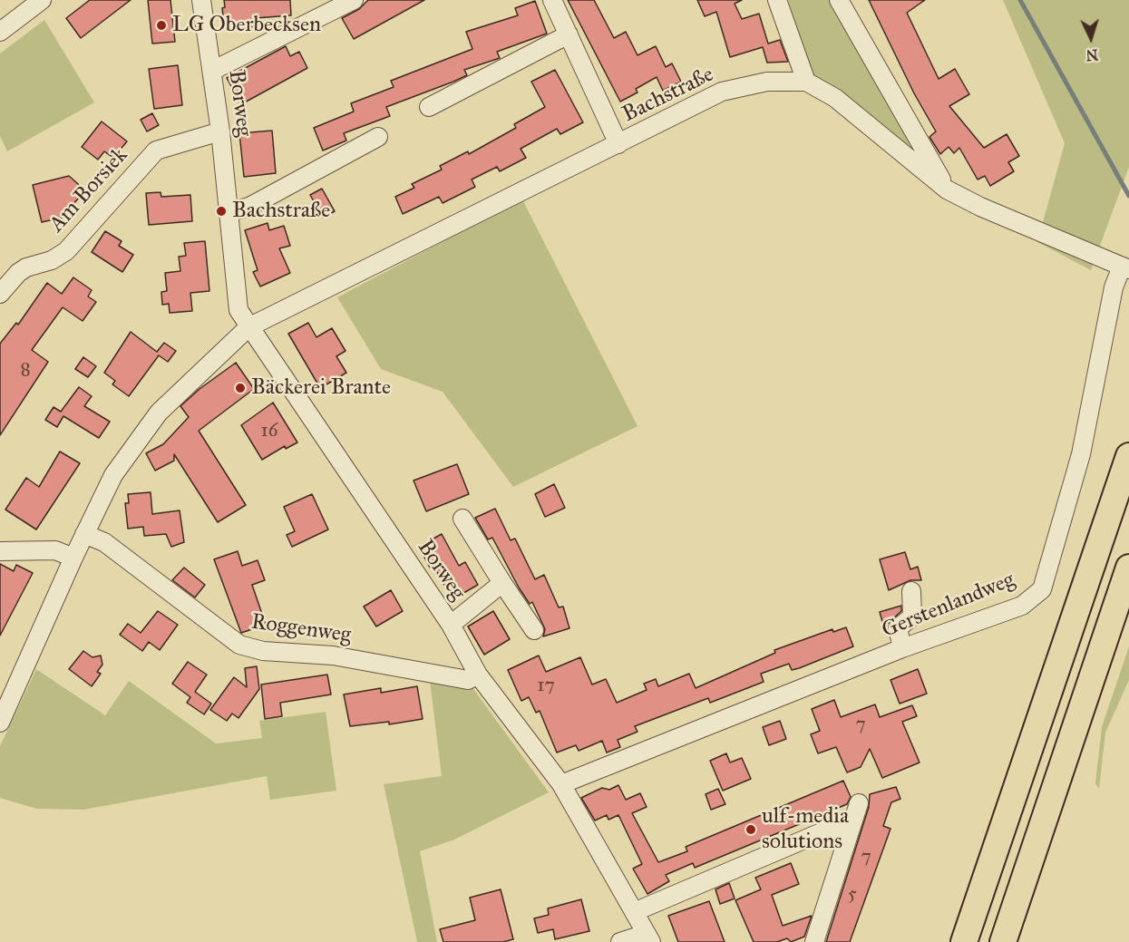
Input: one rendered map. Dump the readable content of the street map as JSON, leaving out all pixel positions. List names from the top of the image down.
{
  "streets": {
    "street": [
      "Bachstraße",
      "Borweg",
      "Am Borsiek",
      "Gerstenlandweg",
      "Roggenweg"
    ]
  },
  "crossings": [
    ["Bachstraße", "Borweg"],
    ["Bachstraße", "Gerstenlandweg"],
    ["Bachstraße", "Roggenweg"],
    ["Borweg", "Am Borsiek"],
    ["Borweg", "Gerstenlandweg"],
    ["Borweg", "Roggenweg"]
  ],
  "places": [
    "LG Oberbecksen",
    "Bachstraße",
    "Bäckerei Brante",
    "ulf-media solutions"
  ],
  "house_numbers": [
    "8",
    "16",
    "17",
    "7",
    "7",
    "5"
  ],
  "north": "bottom"
}
